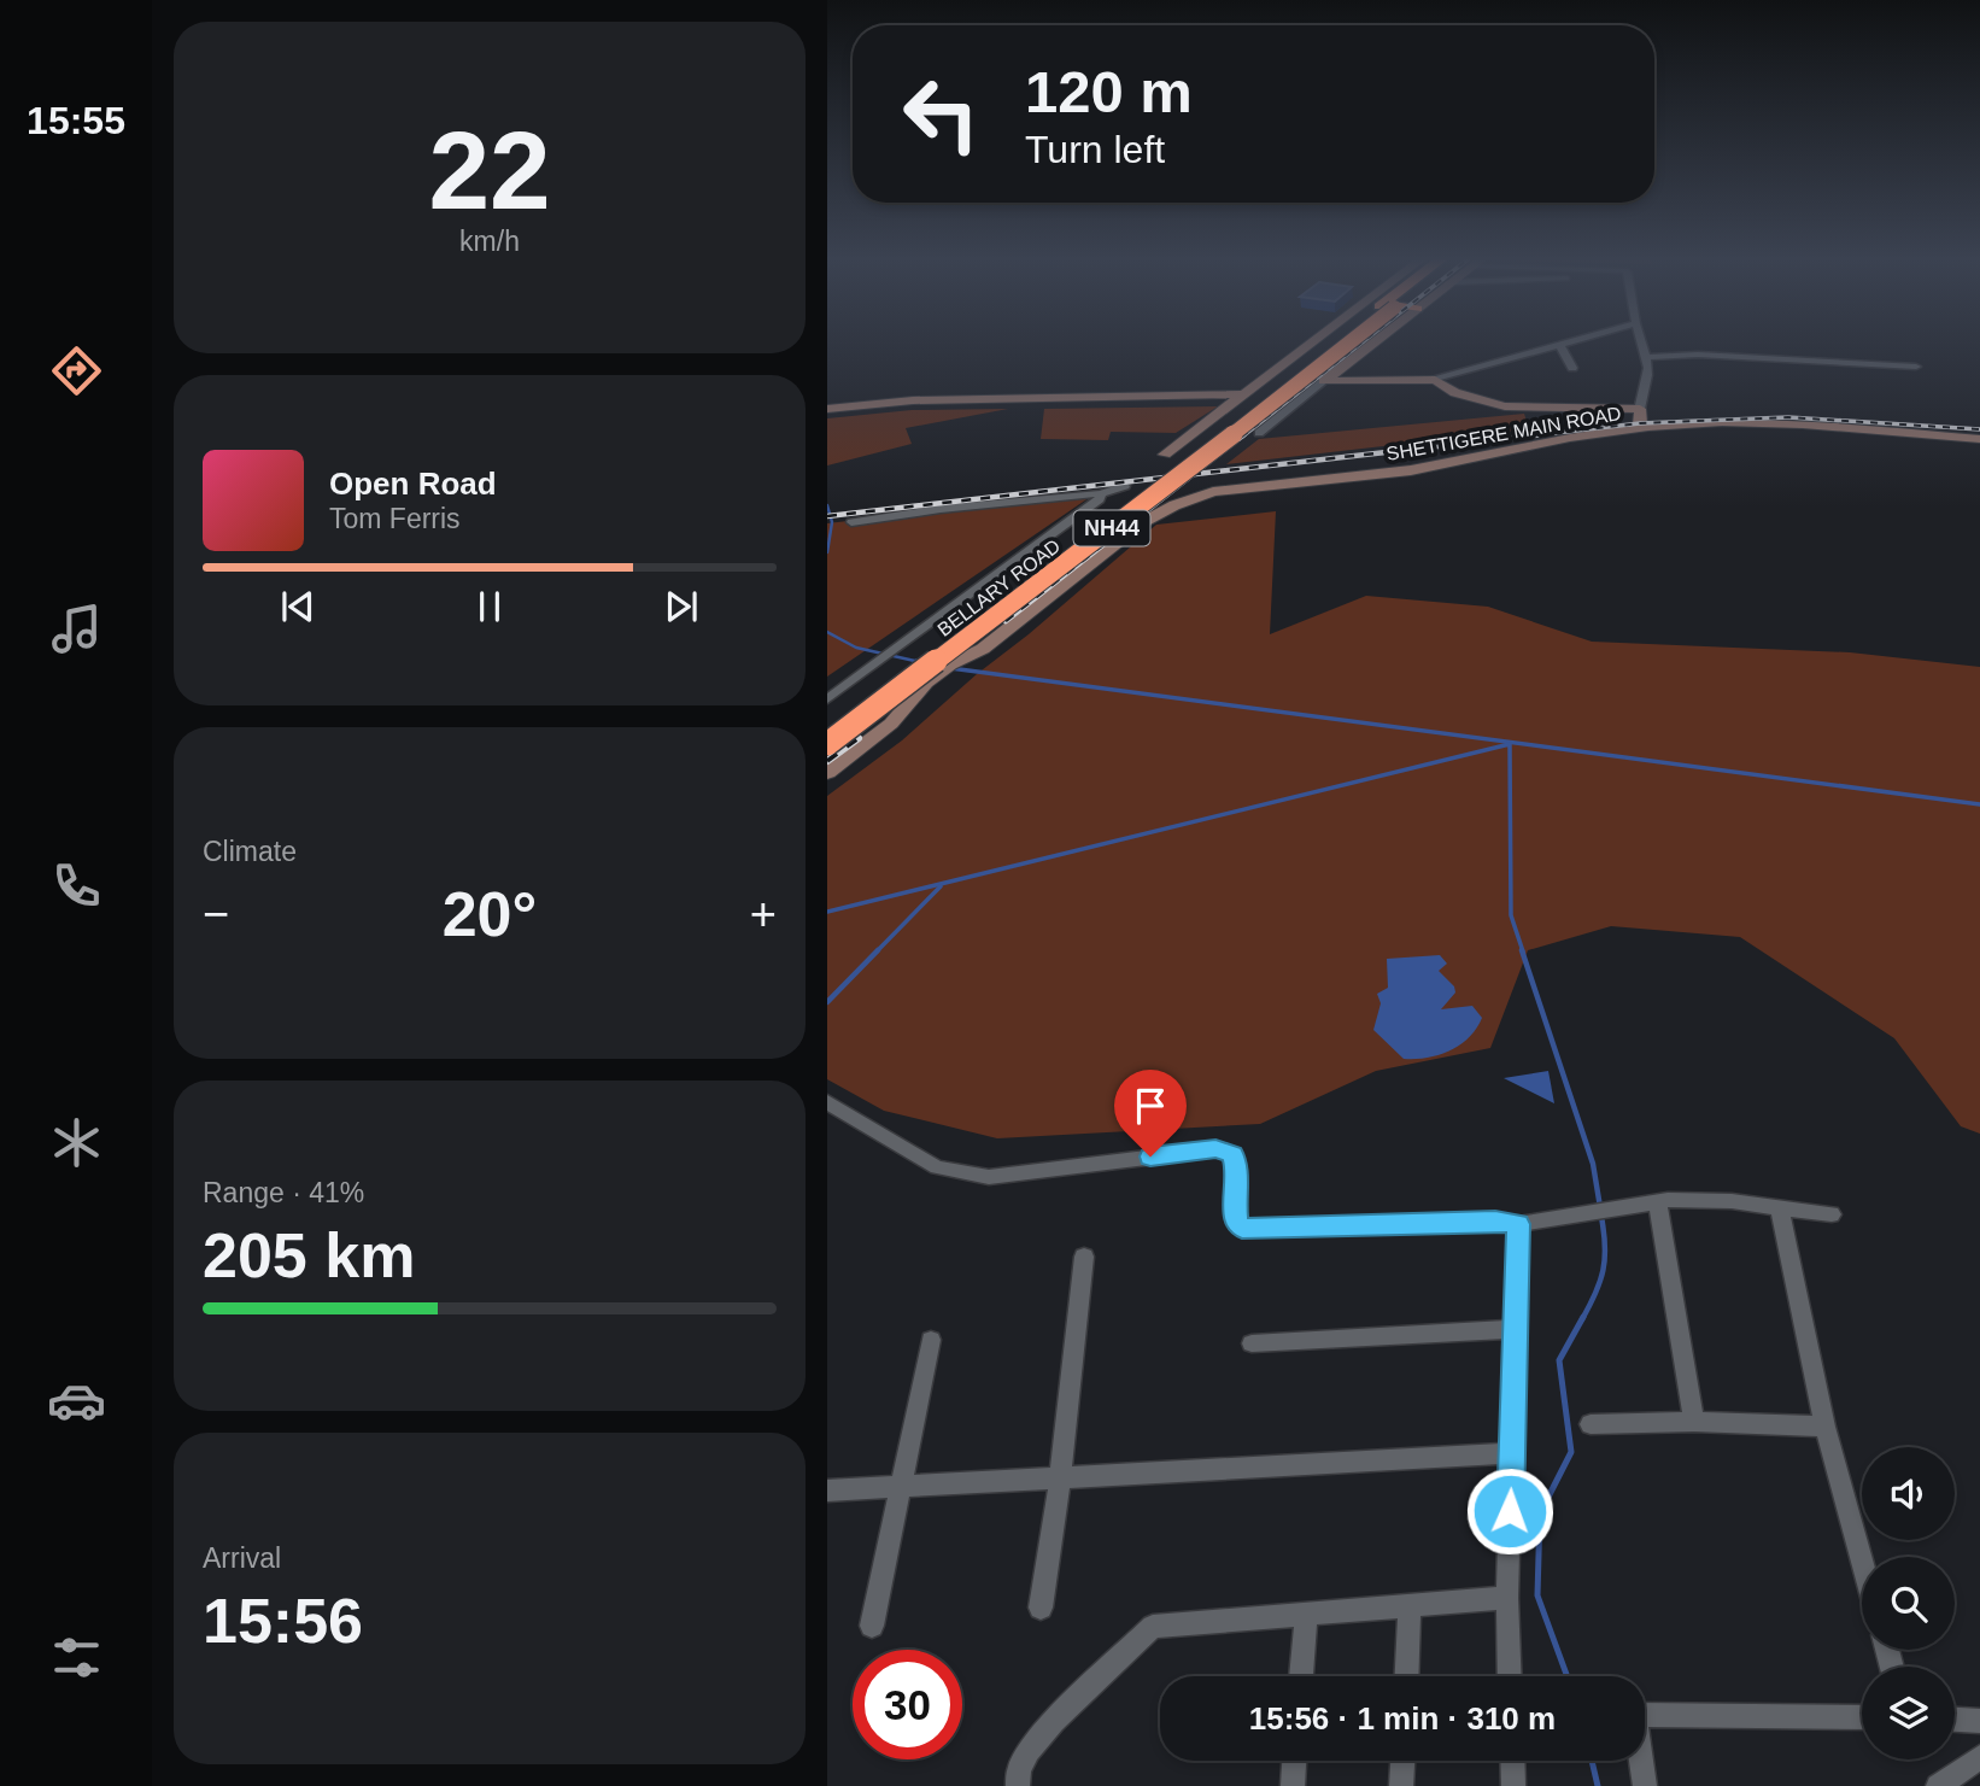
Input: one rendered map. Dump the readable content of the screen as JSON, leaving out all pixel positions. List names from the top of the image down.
{
  "streets": {
    "highway": ["NH44", "BELLARY ROAD"],
    "street": ["SHETTIGERE MAIN ROAD"]
  },
  "page": {
    "tabs": "15:55",
    "tile": [
      ["22", "km/h"],
      "Climate",
      ["Range · 41%", "205 km"],
      ["Arrival", "15:56"]
    ],
    "turn": ["120 m", "Turn left"],
    "song": ["Open Road", "Tom Ferris"],
    "heat": ["−", "20°", "+"],
    "limit": "30",
    "trip": "15:56 · 1 min · 310 m"
  }
}
